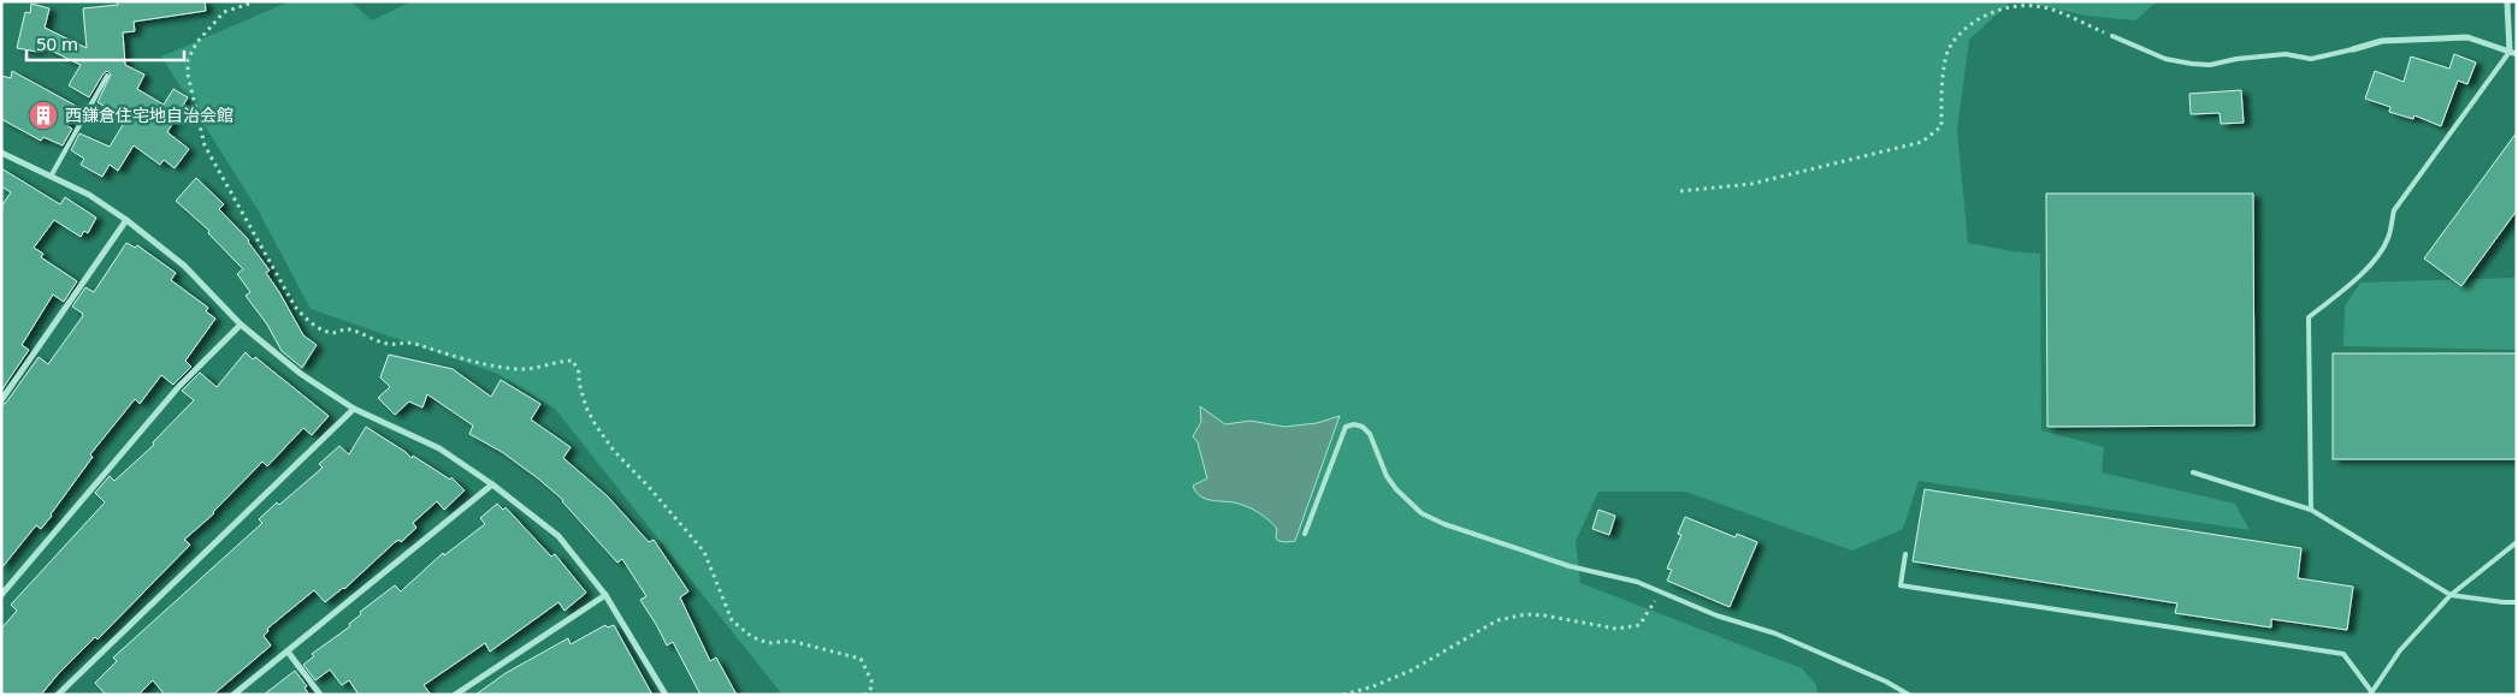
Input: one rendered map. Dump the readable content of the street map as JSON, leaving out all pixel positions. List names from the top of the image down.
{
  "places": {
    "building": ["西鎌倉住宅地自治会館"]
  },
  "scale_bar": "50 m"
}
